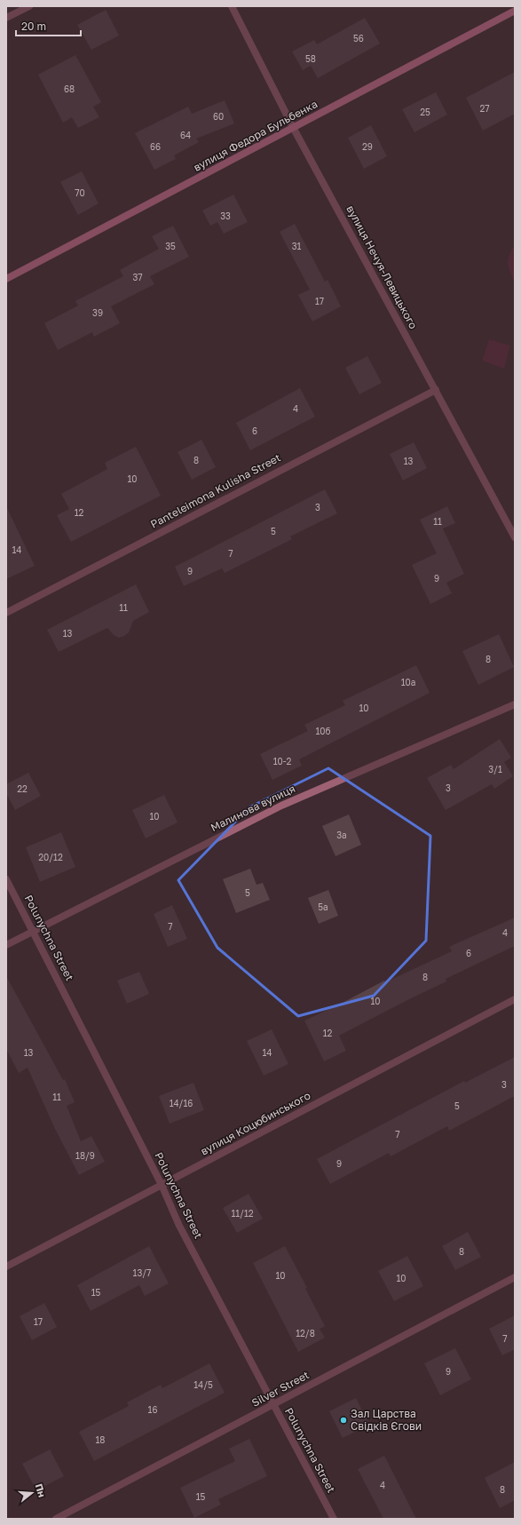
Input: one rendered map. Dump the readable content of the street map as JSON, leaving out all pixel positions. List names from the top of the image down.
{
  "streets": {
    "street": [
      "вулиця Федора Бульбенка",
      "вулиця Нечуя-Левицького",
      "Panteleimona Kulisha Street",
      "Малинова вулиця",
      "Polunychna Street",
      "вулиця Коцюбинського",
      "Silver Street"
    ]
  },
  "crossings": [
    ["вулиця Федора Бульбенка", "вулиця Нечуя-Левицького"],
    ["вулиця Нечуя-Левицького", "Panteleimona Kulisha Street"],
    ["Малинова вулиця", "Polunychna Street"],
    ["Polunychna Street", "вулиця Коцюбинського"],
    ["Polunychna Street", "Silver Street"]
  ],
  "places": ["Зал Царства Свідків Єгови"],
  "house_numbers": [
    "56",
    "58",
    "68",
    "27",
    "25",
    "60",
    "64",
    "66",
    "29",
    "70",
    "33",
    "35",
    "31",
    "37",
    "17",
    "39",
    "4",
    "6",
    "8",
    "13",
    "10",
    "3",
    "12",
    "11",
    "5",
    "14",
    "7",
    "9",
    "9",
    "11",
    "13",
    "8",
    "10а",
    "10",
    "10б",
    "10-2",
    "3/1",
    "3",
    "22",
    "10",
    "3а",
    "20/12",
    "5",
    "5а",
    "7",
    "4",
    "6",
    "8",
    "10",
    "12",
    "13",
    "14",
    "3",
    "11",
    "14/16",
    "5",
    "7",
    "18/9",
    "9",
    "11/12",
    "8",
    "13/7",
    "10",
    "10",
    "15",
    "17",
    "12/8",
    "7",
    "9",
    "14/5",
    "16",
    "18",
    "4",
    "8",
    "15"
  ],
  "scale_bar": "20 m",
  "north": "right"
}
